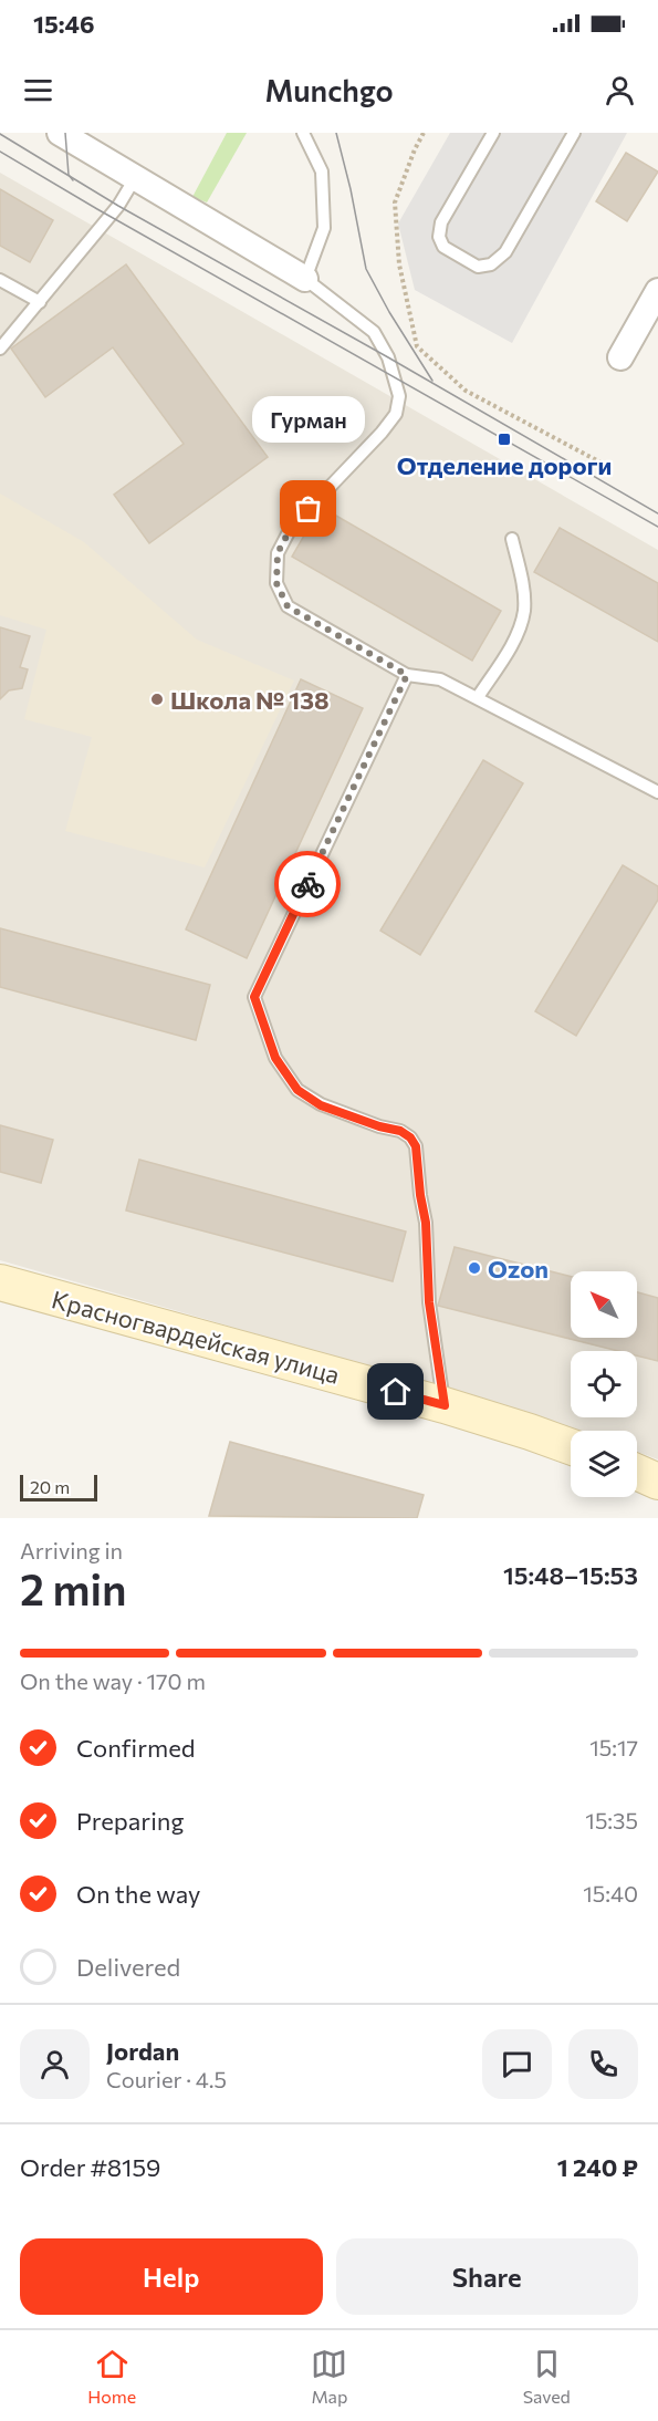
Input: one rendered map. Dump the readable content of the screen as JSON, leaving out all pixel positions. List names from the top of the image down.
{
  "streets": {
    "main road": ["Красногвардейская улица"]
  },
  "places": {
    "transit": ["Отделение дороги"],
    "other": ["Гурман", "Школа № 138", "Ozon"]
  },
  "scale_bar": "20 m",
  "north": "top left",
  "page": {
    "status": "15:46",
    "header": "Munchgo",
    "bubble": "Гурман",
    "scale": "20 m",
    "heading": ["2 min", "Arriving in", "15:48–15:53"],
    "panel": [
      "Jordan",
      "Courier · 4.5",
      "Order #8159",
      "1 240 ₽"
    ],
    "bar": "On the way · 170 m",
    "list": [
      ["Confirmed", "15:17"],
      ["Preparing", "15:35"],
      ["On the way", "15:40"],
      "Delivered"
    ],
    "buttons": ["Help", "Share"],
    "tabs": ["Home", "Map", "Saved"]
  }
}
